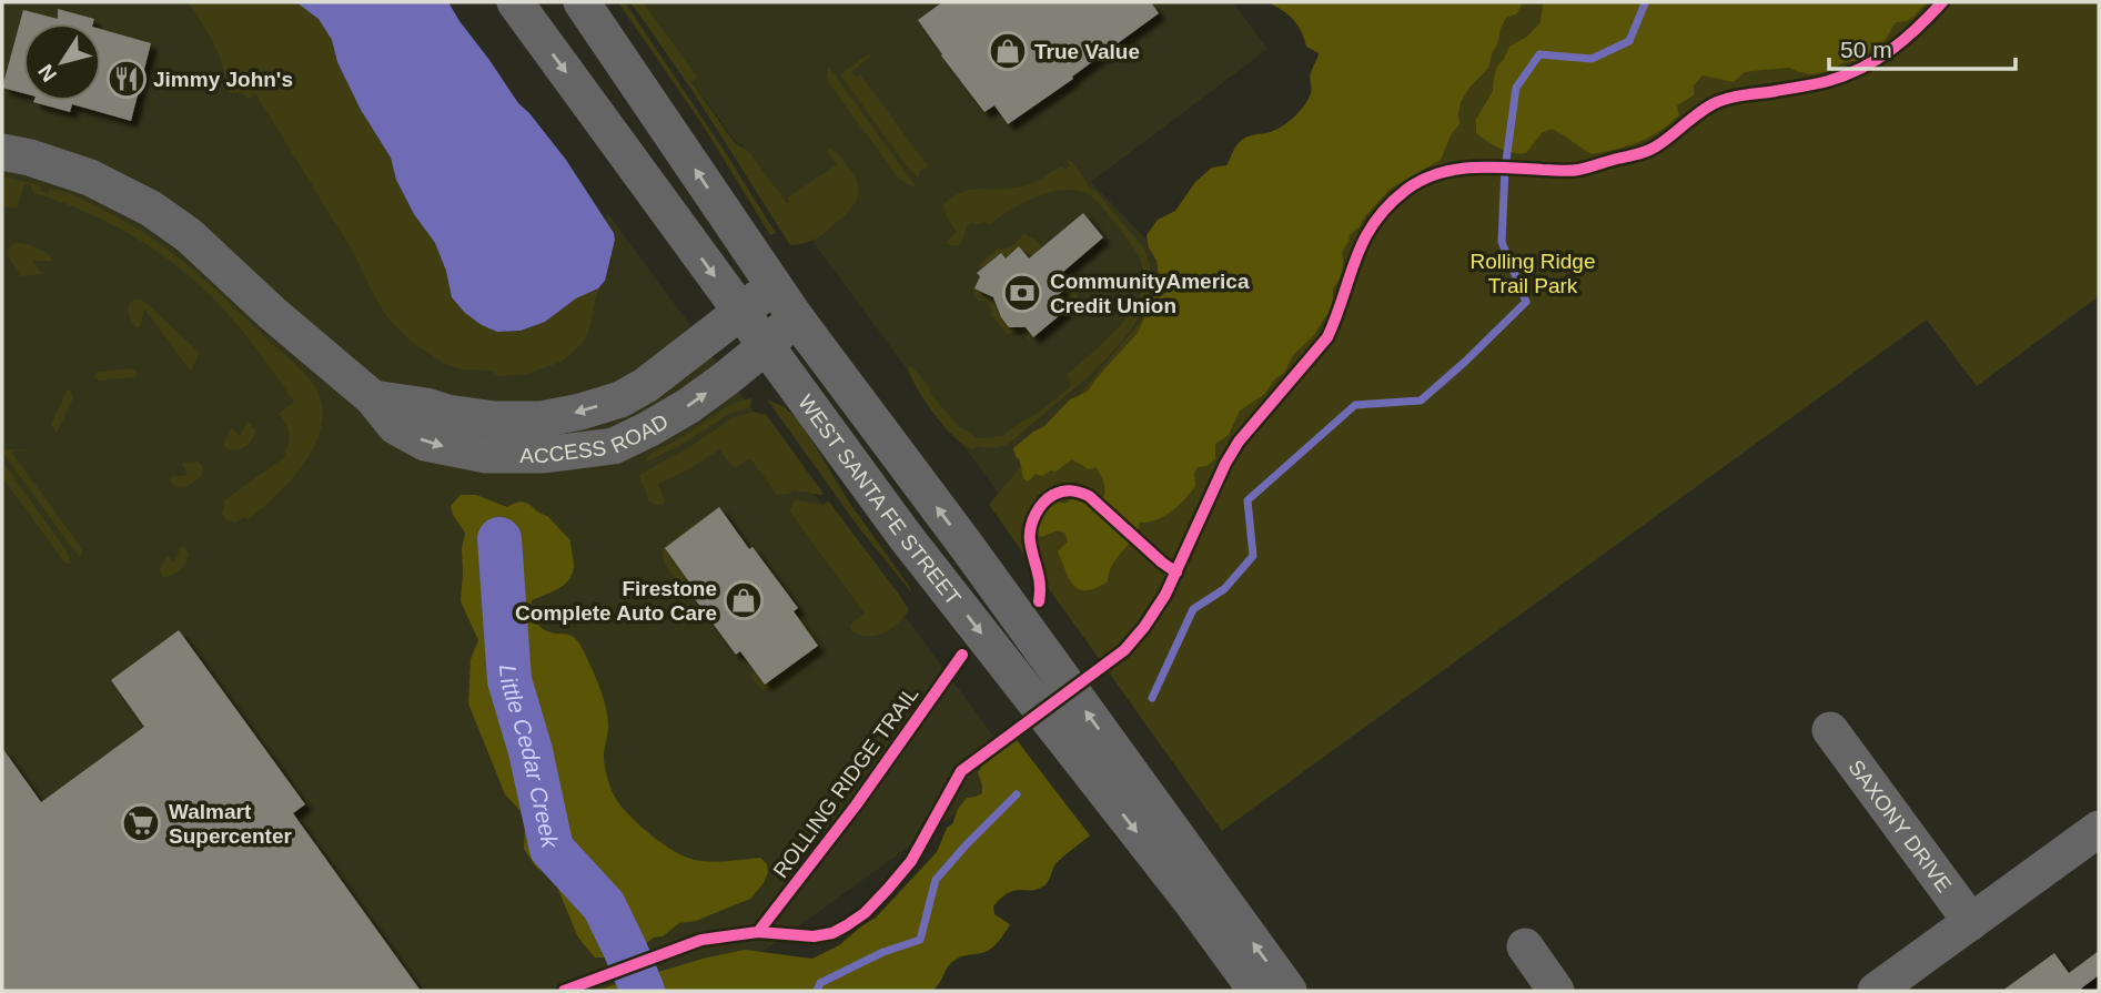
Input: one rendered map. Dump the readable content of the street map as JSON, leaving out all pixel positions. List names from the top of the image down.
{
  "streets": {
    "street": ["ACCESS ROAD", "WEST SANTA FE STREET", "SAXONY DRIVE"],
    "cycle path": ["ROLLING RIDGE TRAIL"]
  },
  "crossings": [
    ["ACCESS ROAD", "WEST SANTA FE STREET"]
  ],
  "water": ["Little Cedar Creek"],
  "parks": ["Rolling Ridge Trail Park"],
  "places": {
    "shop": ["True Value", "Firestone Complete Auto Care"],
    "restaurant": ["Jimmy John's"],
    "bank": ["CommunityAmerica Credit Union"],
    "supermarket": ["Walmart Supercenter"]
  },
  "scale_bar": "50 m",
  "north": "bottom left"
}
